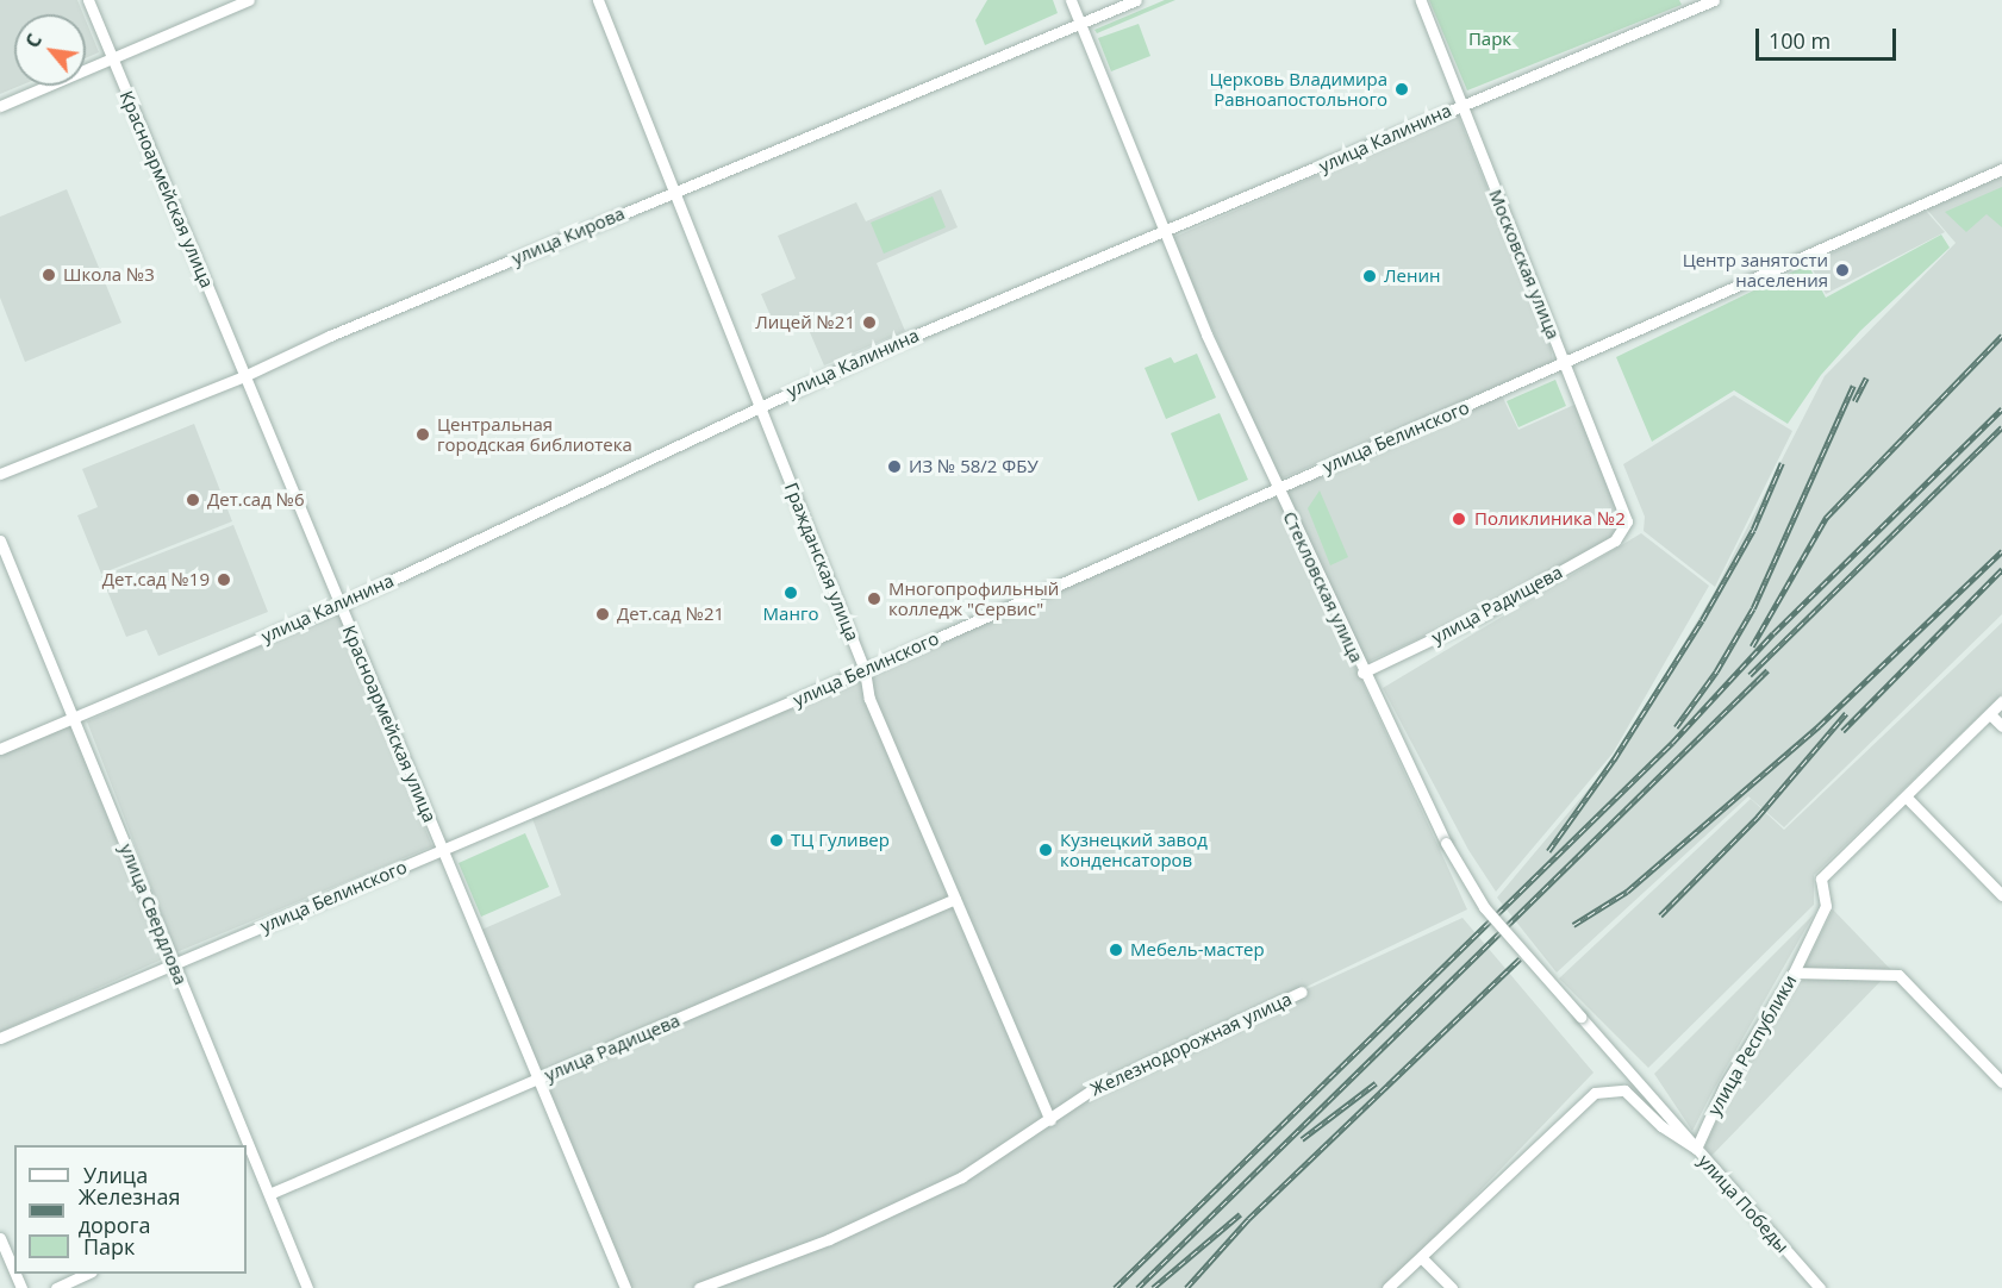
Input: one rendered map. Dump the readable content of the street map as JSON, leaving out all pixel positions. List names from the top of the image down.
{
  "streets": {
    "street": [
      "улица Калинина",
      "Красноармейская улица",
      "улица Кирова",
      "Московская улица",
      "улица Белинского",
      "Гражданская улица",
      "Стекловская улица",
      "улица Радищева",
      "улица Свердлова",
      "Железнодорожная улица",
      "улица Республики",
      "улица Победы"
    ]
  },
  "crossings": [
    ["улица Калинина", "Красноармейская улица"],
    ["улица Калинина", "Московская улица"],
    ["улица Калинина", "Гражданская улица"],
    ["улица Калинина", "Стекловская улица"],
    ["улица Калинина", "улица Свердлова"],
    ["Красноармейская улица", "улица Кирова"],
    ["Красноармейская улица", "улица Белинского"],
    ["Красноармейская улица", "улица Радищева"],
    ["улица Кирова", "Гражданская улица"],
    ["улица Кирова", "Стекловская улица"],
    ["Московская улица", "улица Белинского"],
    ["Московская улица", "улица Радищева"],
    ["улица Белинского", "Гражданская улица"],
    ["улица Белинского", "Стекловская улица"],
    ["улица Белинского", "улица Свердлова"],
    ["Гражданская улица", "улица Радищева"],
    ["Гражданская улица", "Железнодорожная улица"],
    ["Стекловская улица", "улица Радищева"],
    ["Стекловская улица", "улица Победы"],
    ["улица Радищева", "улица Свердлова"],
    ["улица Республики", "улица Победы"]
  ],
  "parks": ["Парк"],
  "places": [
    "Церковь Владимира Равноапостольного",
    "Центр занятости населения",
    "Школа №3",
    "Ленин",
    "Лицей №21",
    "Центральная городская библиотека",
    "ИЗ № 58/2 ФБУ",
    "Дет.сад №6",
    "Поликлиника №2",
    "Дет.сад №19",
    "Манго",
    "Многопрофильный колледж \"Сервис\"",
    "Дет.сад №21",
    "ТЦ Гуливер",
    "Кузнецкий завод конденсаторов",
    "Мебель-мастер"
  ],
  "legend": ["Улица", "Железная дорога", "Парк"],
  "scale_bar": "100 m",
  "north": "top left"
}
